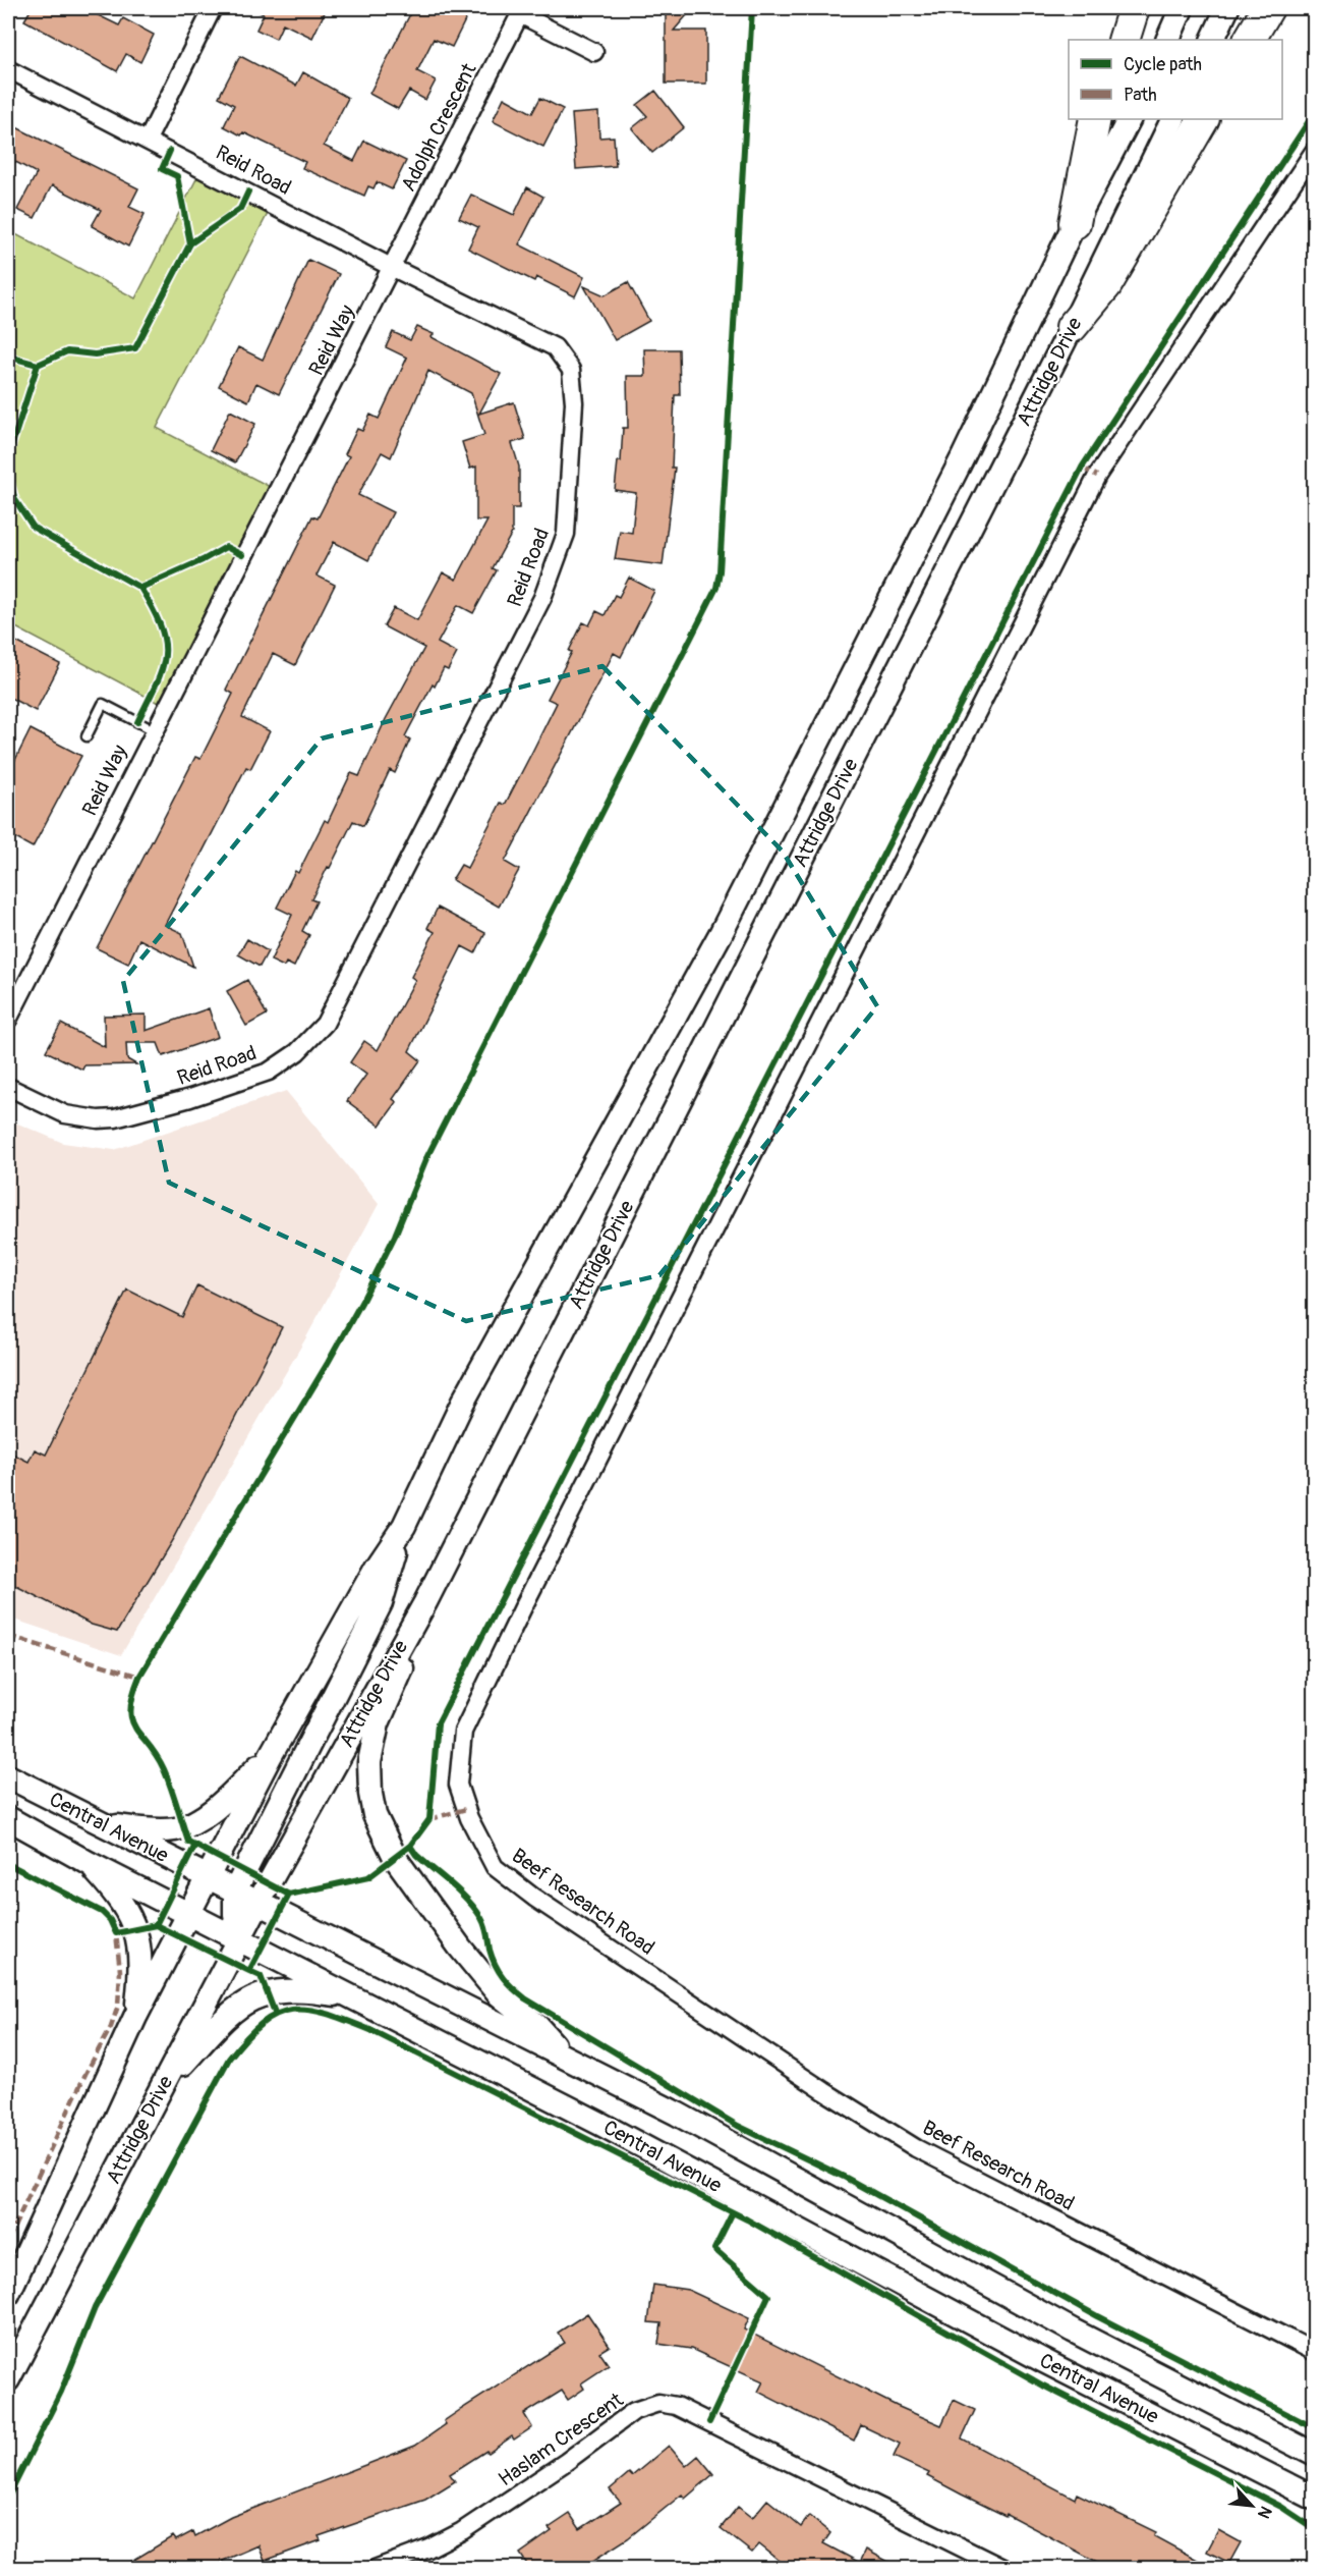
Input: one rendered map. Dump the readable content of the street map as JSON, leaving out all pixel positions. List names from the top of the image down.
{
  "streets": {
    "main road": ["Attridge Drive", "Central Avenue"],
    "street": [
      "Adolph Crescent",
      "Reid Road",
      "Reid Way",
      "Beef Research Road",
      "Haslam Crescent"
    ]
  },
  "crossings": [
    ["Adolph Crescent", "Reid Road"],
    ["Adolph Crescent", "Reid Way"],
    ["Reid Road", "Reid Way"],
    ["Attridge Drive", "Central Avenue"]
  ],
  "legend": ["Cycle path", "Path"],
  "north": "bottom right"
}
